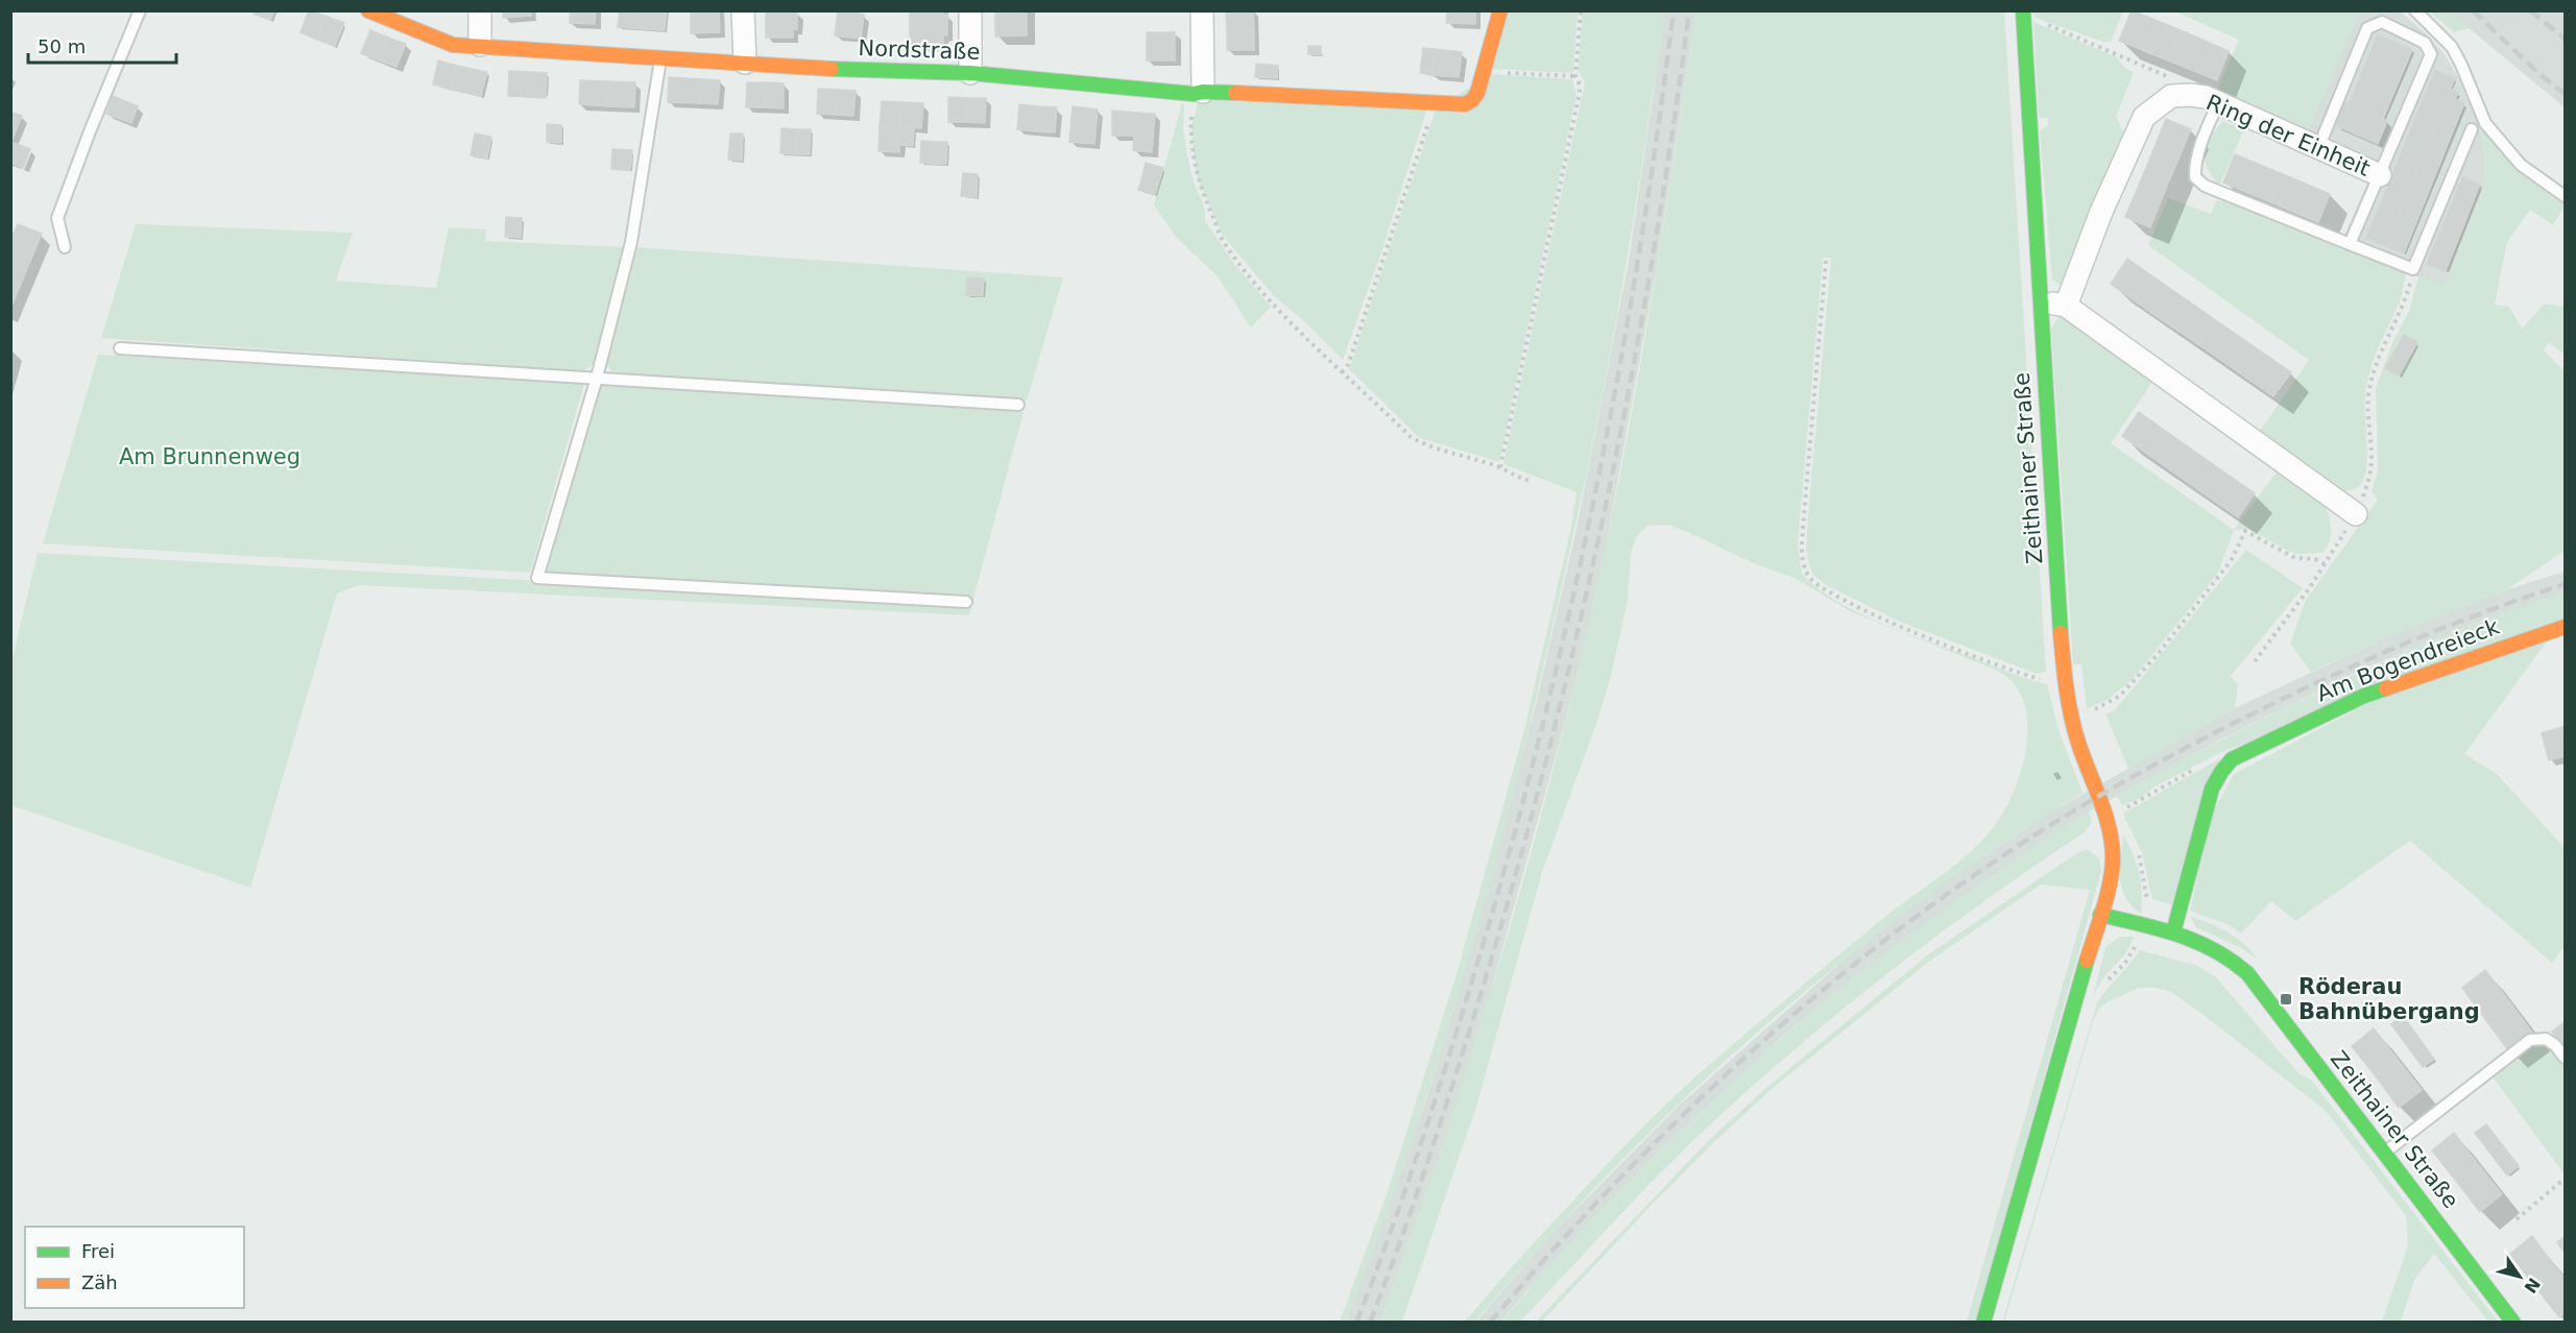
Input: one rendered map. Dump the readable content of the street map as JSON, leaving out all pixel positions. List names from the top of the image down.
{
  "streets": {
    "street": [
      "Nordstraße",
      "Ring der Einheit",
      "Zeithainer Straße",
      "Am Bogendreieck"
    ]
  },
  "crossings": [
    ["Zeithainer Straße", "Am Bogendreieck"]
  ],
  "parks": ["Am Brunnenweg"],
  "places": {
    "transit": ["Röderau Bahnübergang"]
  },
  "legend": ["Frei", "Zäh"],
  "scale_bar": "50 m",
  "north": "bottom right"
}
